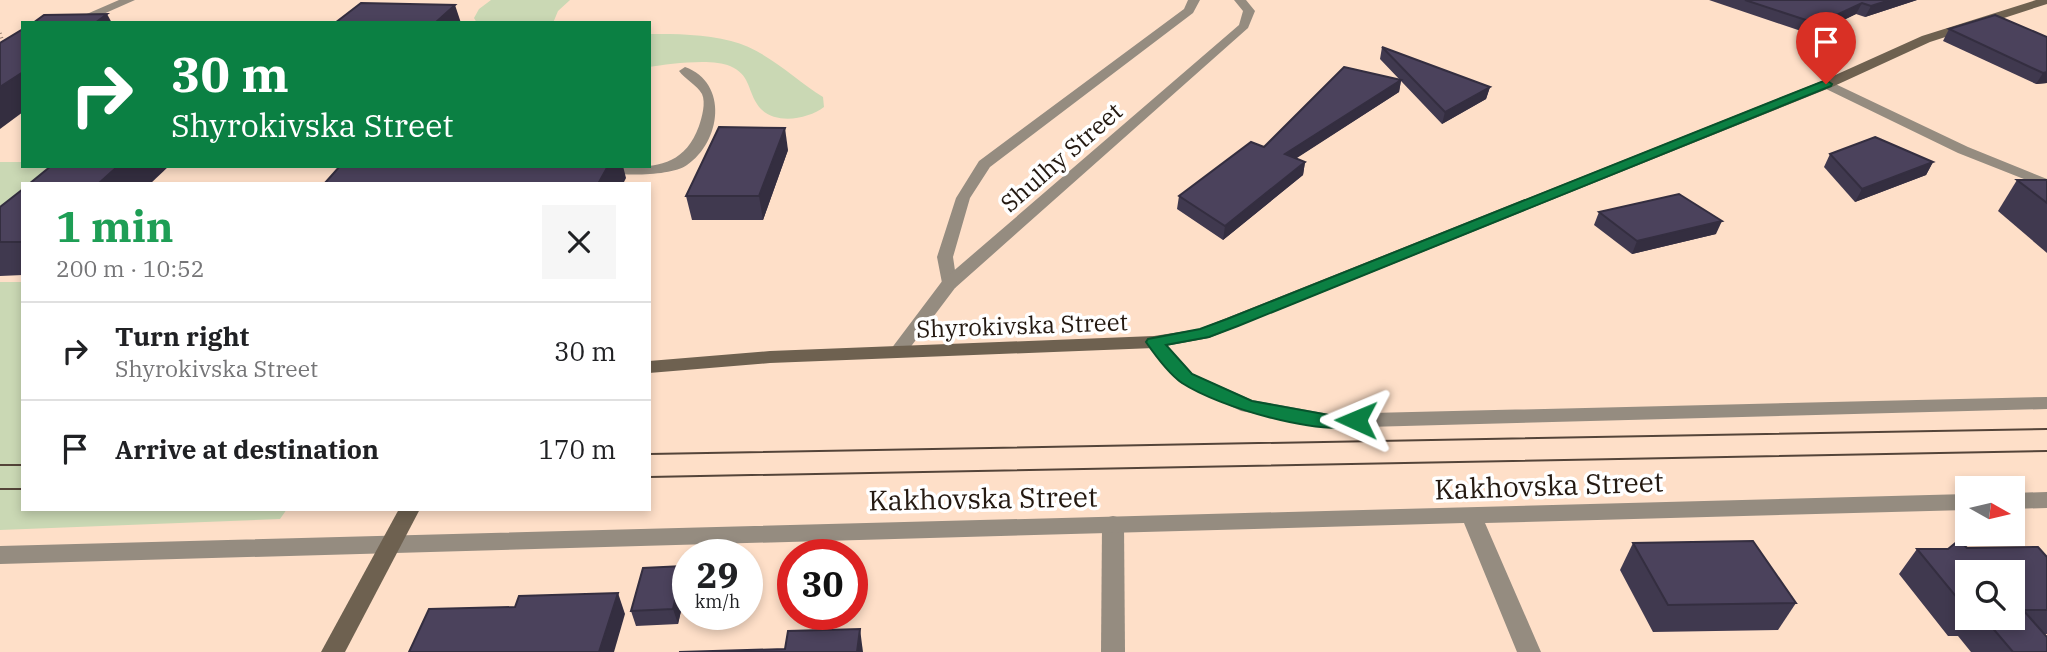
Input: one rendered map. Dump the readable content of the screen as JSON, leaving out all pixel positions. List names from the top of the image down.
{
  "streets": {
    "main road": ["Shyrokivska Street"],
    "street": ["Shulhy Street", "Kakhovska Street"]
  },
  "crossings": [
    ["Shulhy Street", "Shyrokivska Street"]
  ],
  "north": "right",
  "page": {
    "turn": ["30 m", "Shyrokivska Street"],
    "heading": ["1 min", "200 m · 10:52"],
    "list": [
      {
        "name": "Turn right",
        "note": "Shyrokivska Street",
        "value": "30 m"
      },
      {
        "name": "Arrive at destination",
        "value": "170 m"
      }
    ],
    "speed": "29 km/h",
    "limit": "30"
  }
}
